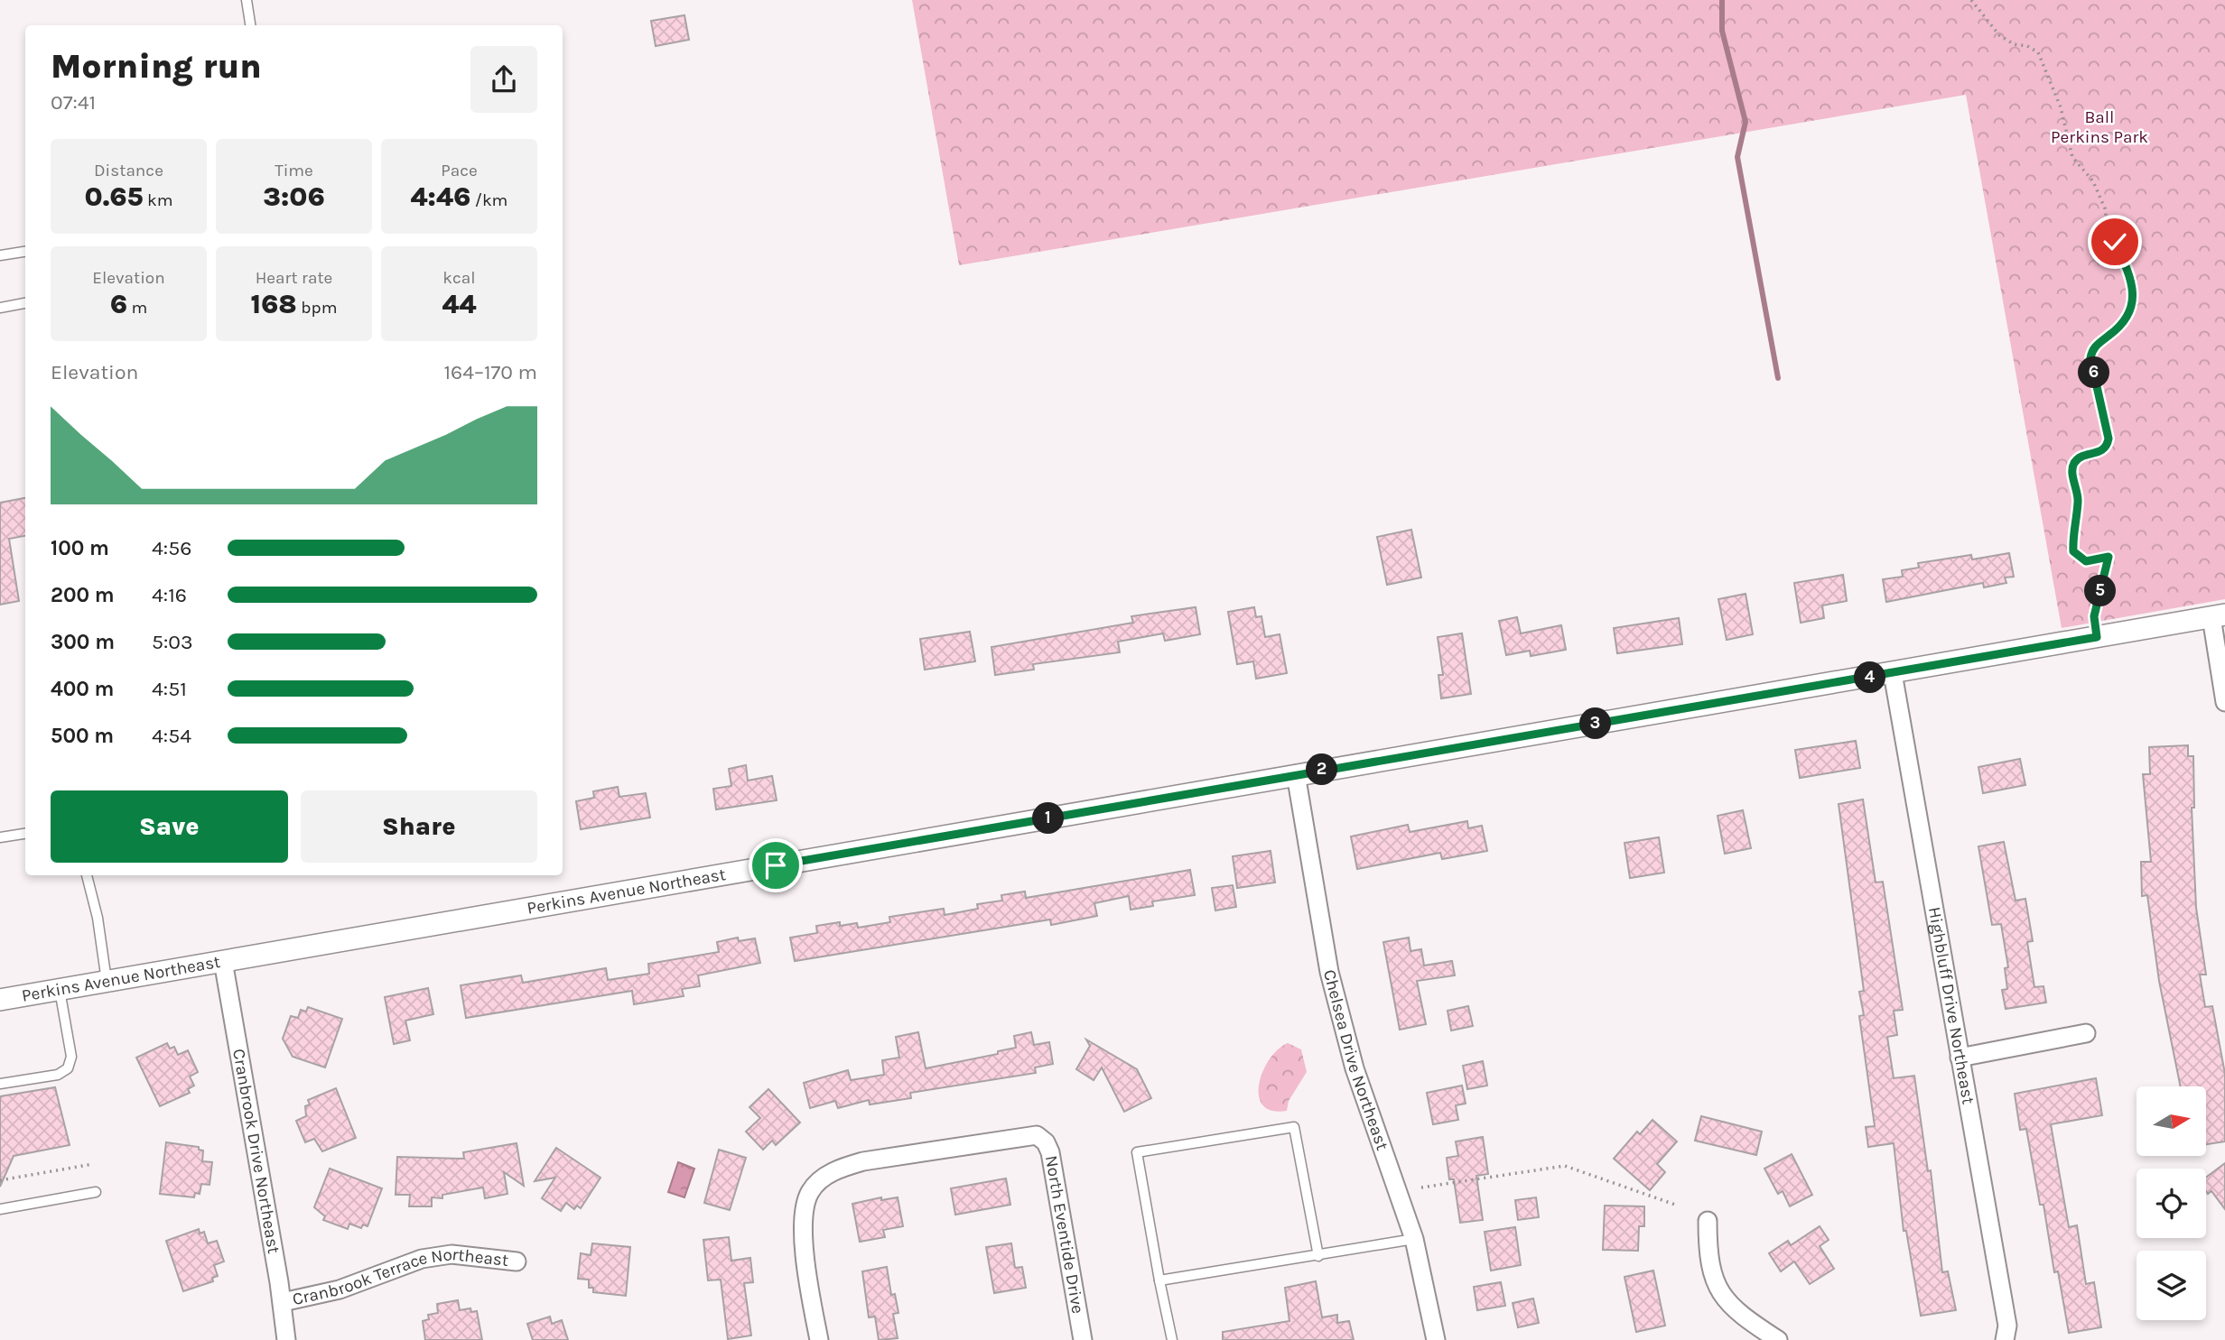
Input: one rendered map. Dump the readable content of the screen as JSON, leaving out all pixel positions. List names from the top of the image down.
{
  "streets": {
    "street": [
      "Perkins Avenue Northeast",
      "Highbluff Drive Northeast",
      "Chelsea Drive Northeast",
      "Cranbrook Drive Northeast",
      "North Eventide Drive",
      "Cranbrook Terrace Northeast"
    ]
  },
  "crossings": [
    ["Perkins Avenue Northeast", "Highbluff Drive Northeast"],
    ["Perkins Avenue Northeast", "Chelsea Drive Northeast"],
    ["Perkins Avenue Northeast", "Cranbrook Drive Northeast"],
    ["Cranbrook Drive Northeast", "Cranbrook Terrace Northeast"]
  ],
  "parks": ["Ball Perkins Park"],
  "north": "right",
  "page": {
    "heading": ["Morning run", "07:41"],
    "stats": [
      ["Distance", "0.65 km"],
      ["Time", "3:06"],
      ["Pace", "4:46 /km"],
      ["Elevation", "6 m"],
      ["Heart rate", "168 bpm"],
      ["kcal", "44"]
    ],
    "chart": ["Elevation", "164–170 m"],
    "pins": [
      "6",
      "5",
      "4",
      "3",
      "2",
      "1"
    ],
    "list": [
      {
        "name": "100 m",
        "note": "4:56"
      },
      {
        "name": "200 m",
        "note": "4:16"
      },
      {
        "name": "300 m",
        "note": "5:03"
      },
      {
        "name": "400 m",
        "note": "4:51"
      },
      {
        "name": "500 m",
        "note": "4:54"
      }
    ],
    "buttons": ["Save", "Share"]
  }
}
